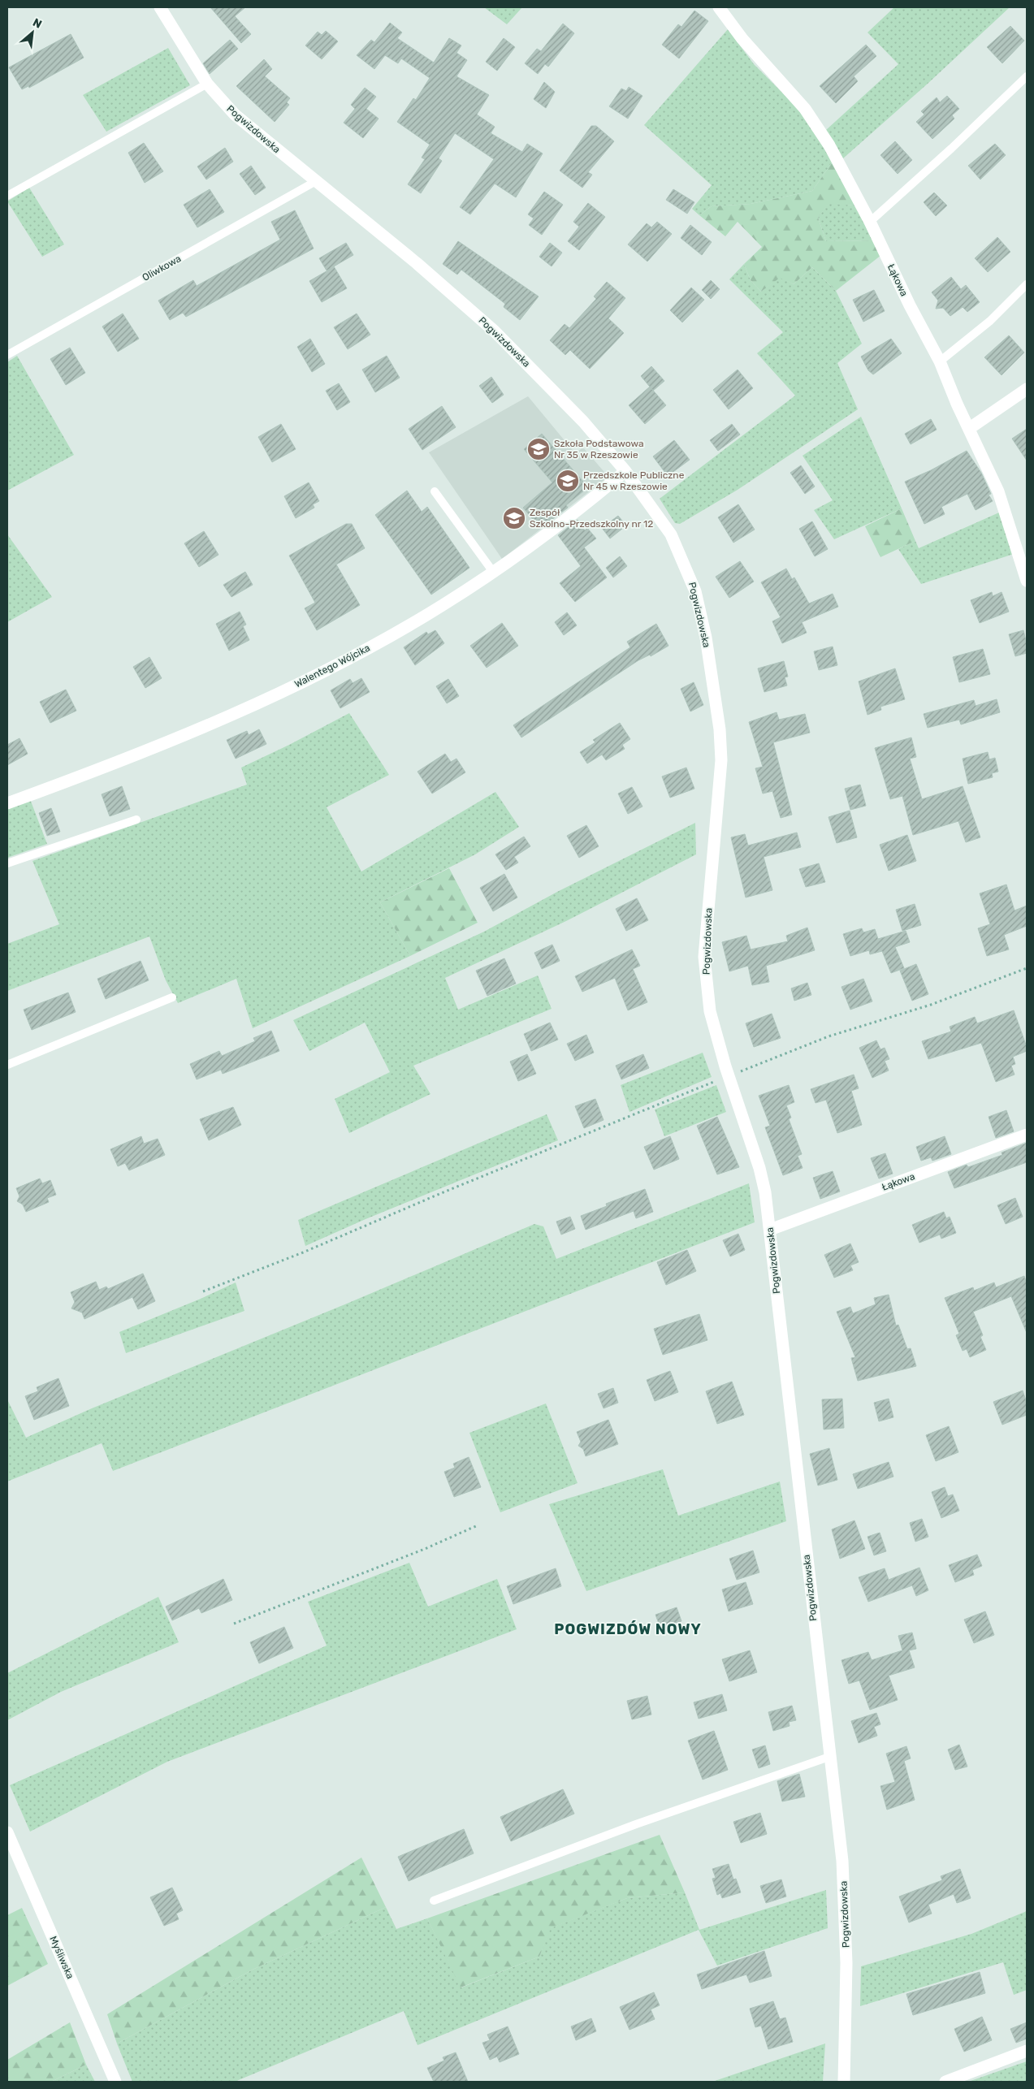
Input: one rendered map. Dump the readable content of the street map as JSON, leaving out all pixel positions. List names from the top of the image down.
{
  "streets": {
    "street": [
      "Pogwizdowska",
      "Łąkowa",
      "Walentego Wójcika",
      "Myśliwska"
    ],
    "lane": ["Oliwkowa"]
  },
  "crossings": [
    ["Pogwizdowska", "Oliwkowa"],
    ["Pogwizdowska", "Łąkowa"],
    ["Pogwizdowska", "Walentego Wójcika"]
  ],
  "districts": ["POGWIZDÓW NOWY"],
  "places": {
    "school or university": ["Szkoła Podstawowa Nr 35 w Rzeszowie", "Przedszkole Publiczne Nr 45 w Rzeszowie", "Zespół Szkolno-Przedszkolny nr 12"]
  },
  "north": "top right"
}
